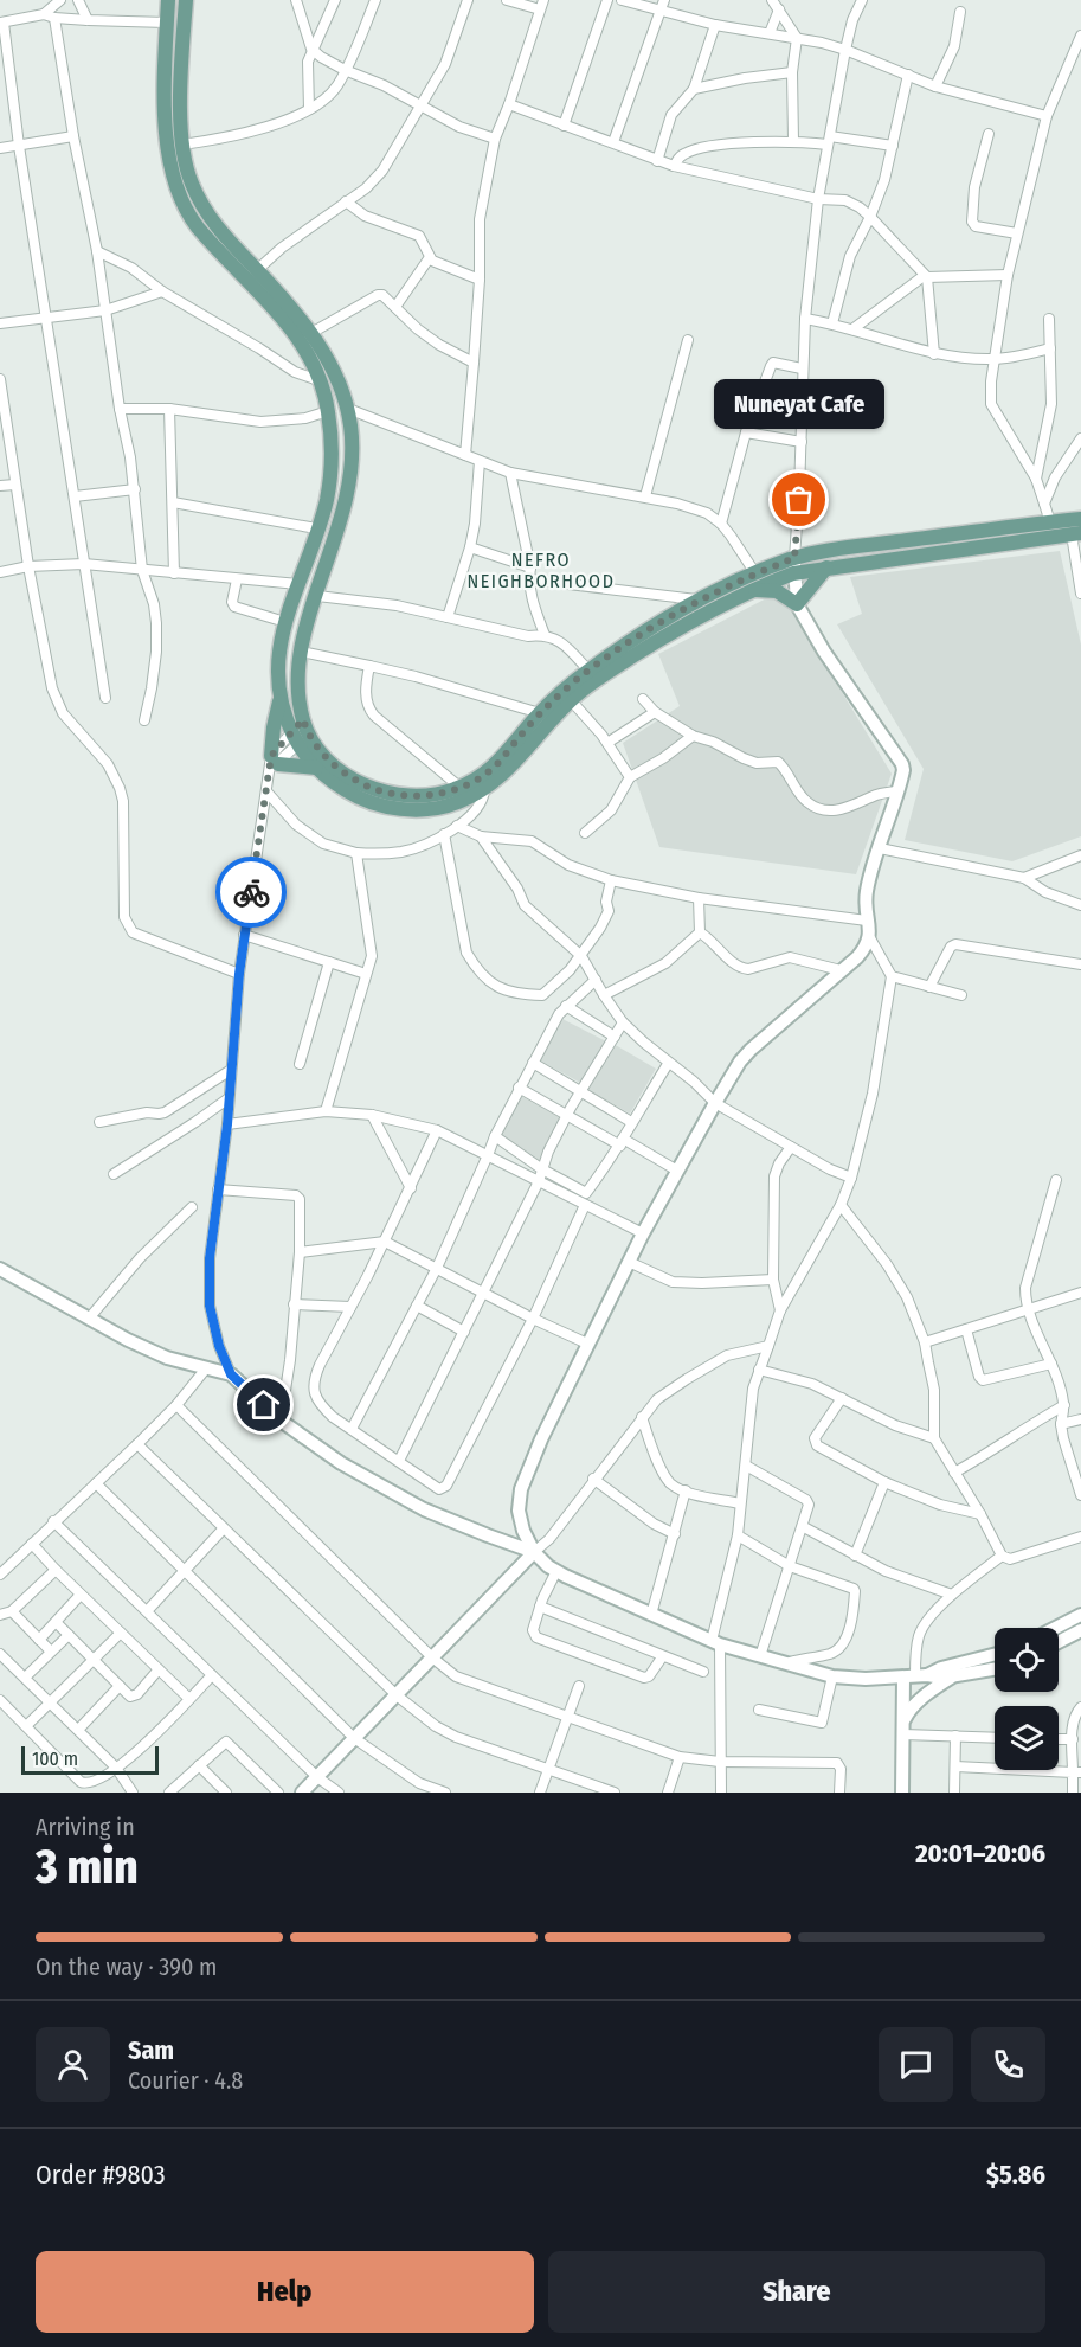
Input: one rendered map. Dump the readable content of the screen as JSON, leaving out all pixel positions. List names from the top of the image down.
{
  "districts": ["NEFRO NEIGHBORHOOD"],
  "places": ["Nuneyat Cafe"],
  "scale_bar": "100 m",
  "page": {
    "bubble": "Nuneyat Cafe",
    "scale": "100 m",
    "heading": ["3 min", "Arriving in", "20:01–20:06"],
    "panel": [
      "Sam",
      "Courier · 4.8",
      "Order #9803",
      "$5.86"
    ],
    "bar": "On the way · 390 m",
    "buttons": ["Help", "Share"]
  }
}
